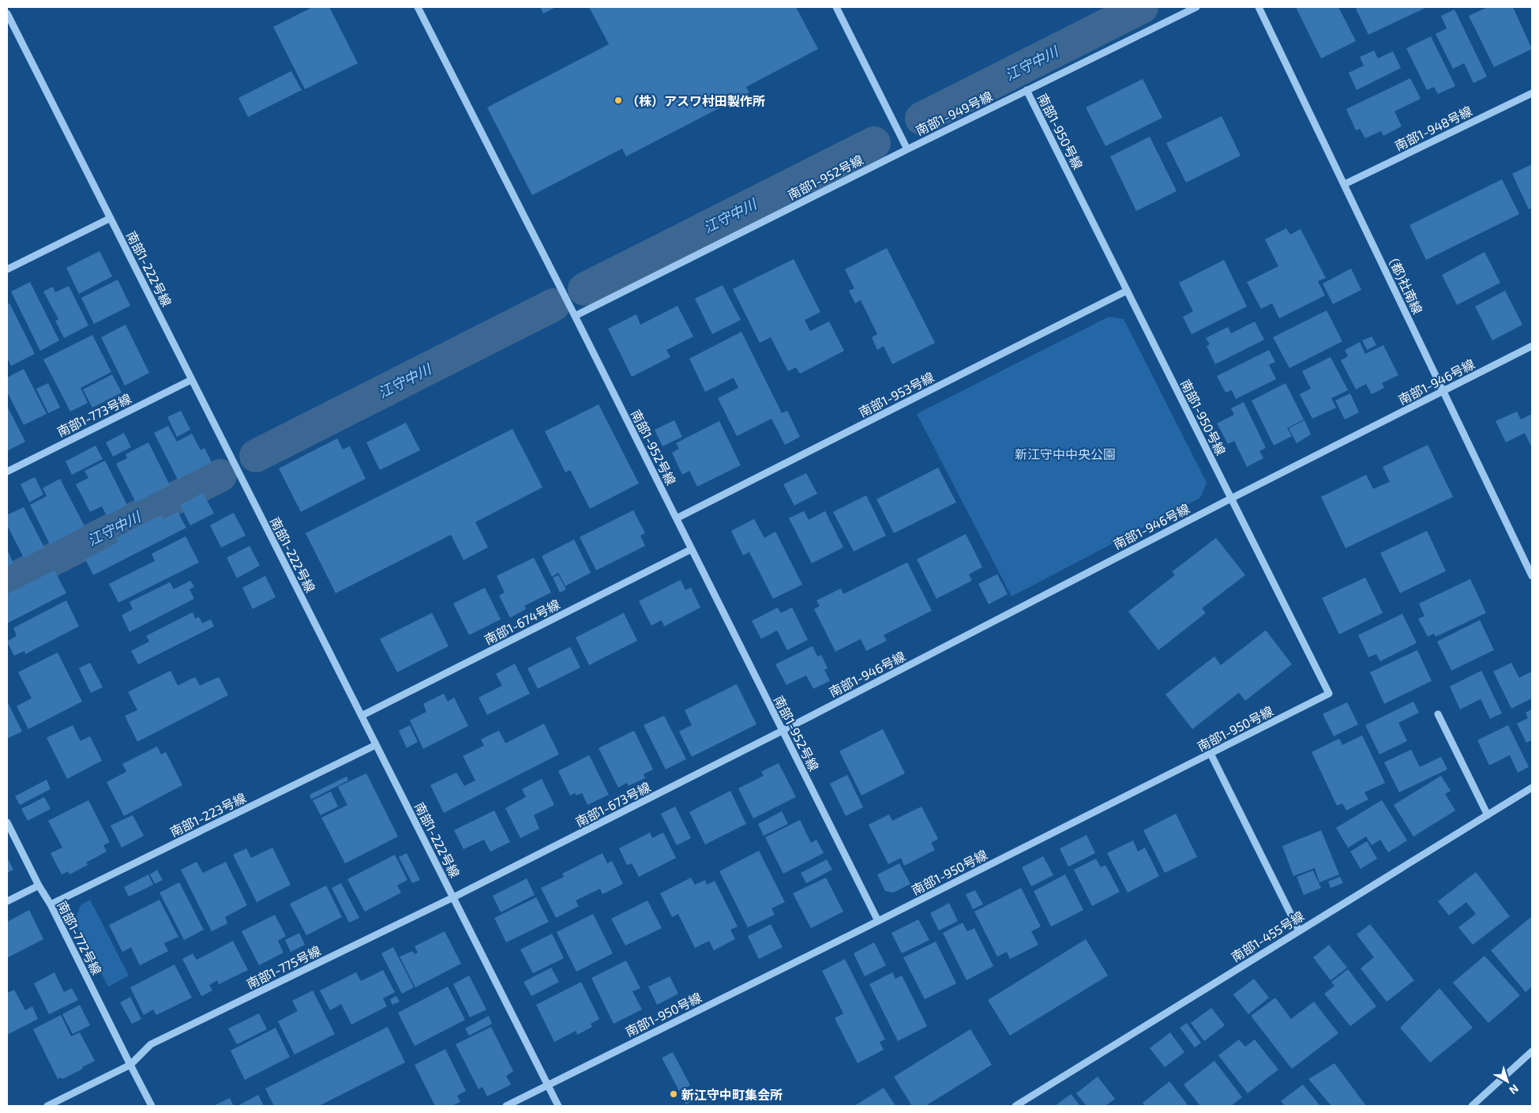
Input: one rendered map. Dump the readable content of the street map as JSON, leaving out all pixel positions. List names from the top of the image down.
{
  "streets": {
    "street": [
      "南部1-949号線",
      "南部1-948号線",
      "南部1-950号線",
      "南部1-952号線",
      "南部1-222号線",
      "(都)社南線",
      "南部1-946号線",
      "南部1-953号線",
      "南部1-773号線",
      "南部1-674号線",
      "南部1-673号線",
      "南部1-223号線",
      "南部1-455号線",
      "南部1-772号線",
      "南部1-775号線"
    ]
  },
  "crossings": [
    ["南部1-949号線", "南部1-950号線"],
    ["南部1-949号線", "南部1-952号線"],
    ["南部1-948号線", "(都)社南線"],
    ["南部1-950号線", "南部1-952号線"],
    ["南部1-950号線", "南部1-222号線"],
    ["南部1-950号線", "南部1-946号線"],
    ["南部1-950号線", "南部1-953号線"],
    ["南部1-952号線", "南部1-946号線"],
    ["南部1-952号線", "南部1-953号線"],
    ["南部1-952号線", "南部1-674号線"],
    ["南部1-952号線", "南部1-673号線"],
    ["南部1-222号線", "南部1-773号線"],
    ["南部1-222号線", "南部1-674号線"],
    ["南部1-222号線", "南部1-673号線"],
    ["南部1-222号線", "南部1-223号線"],
    ["南部1-222号線", "南部1-775号線"],
    ["(都)社南線", "南部1-946号線"],
    ["南部1-946号線", "南部1-673号線"],
    ["南部1-673号線", "南部1-775号線"],
    ["南部1-223号線", "南部1-772号線"],
    ["南部1-772号線", "南部1-775号線"]
  ],
  "water": ["江守中川"],
  "parks": ["新江守中中央公園"],
  "places": ["（株）アスワ村田製作所", "新江守中町集会所"],
  "north": "bottom right"
}
